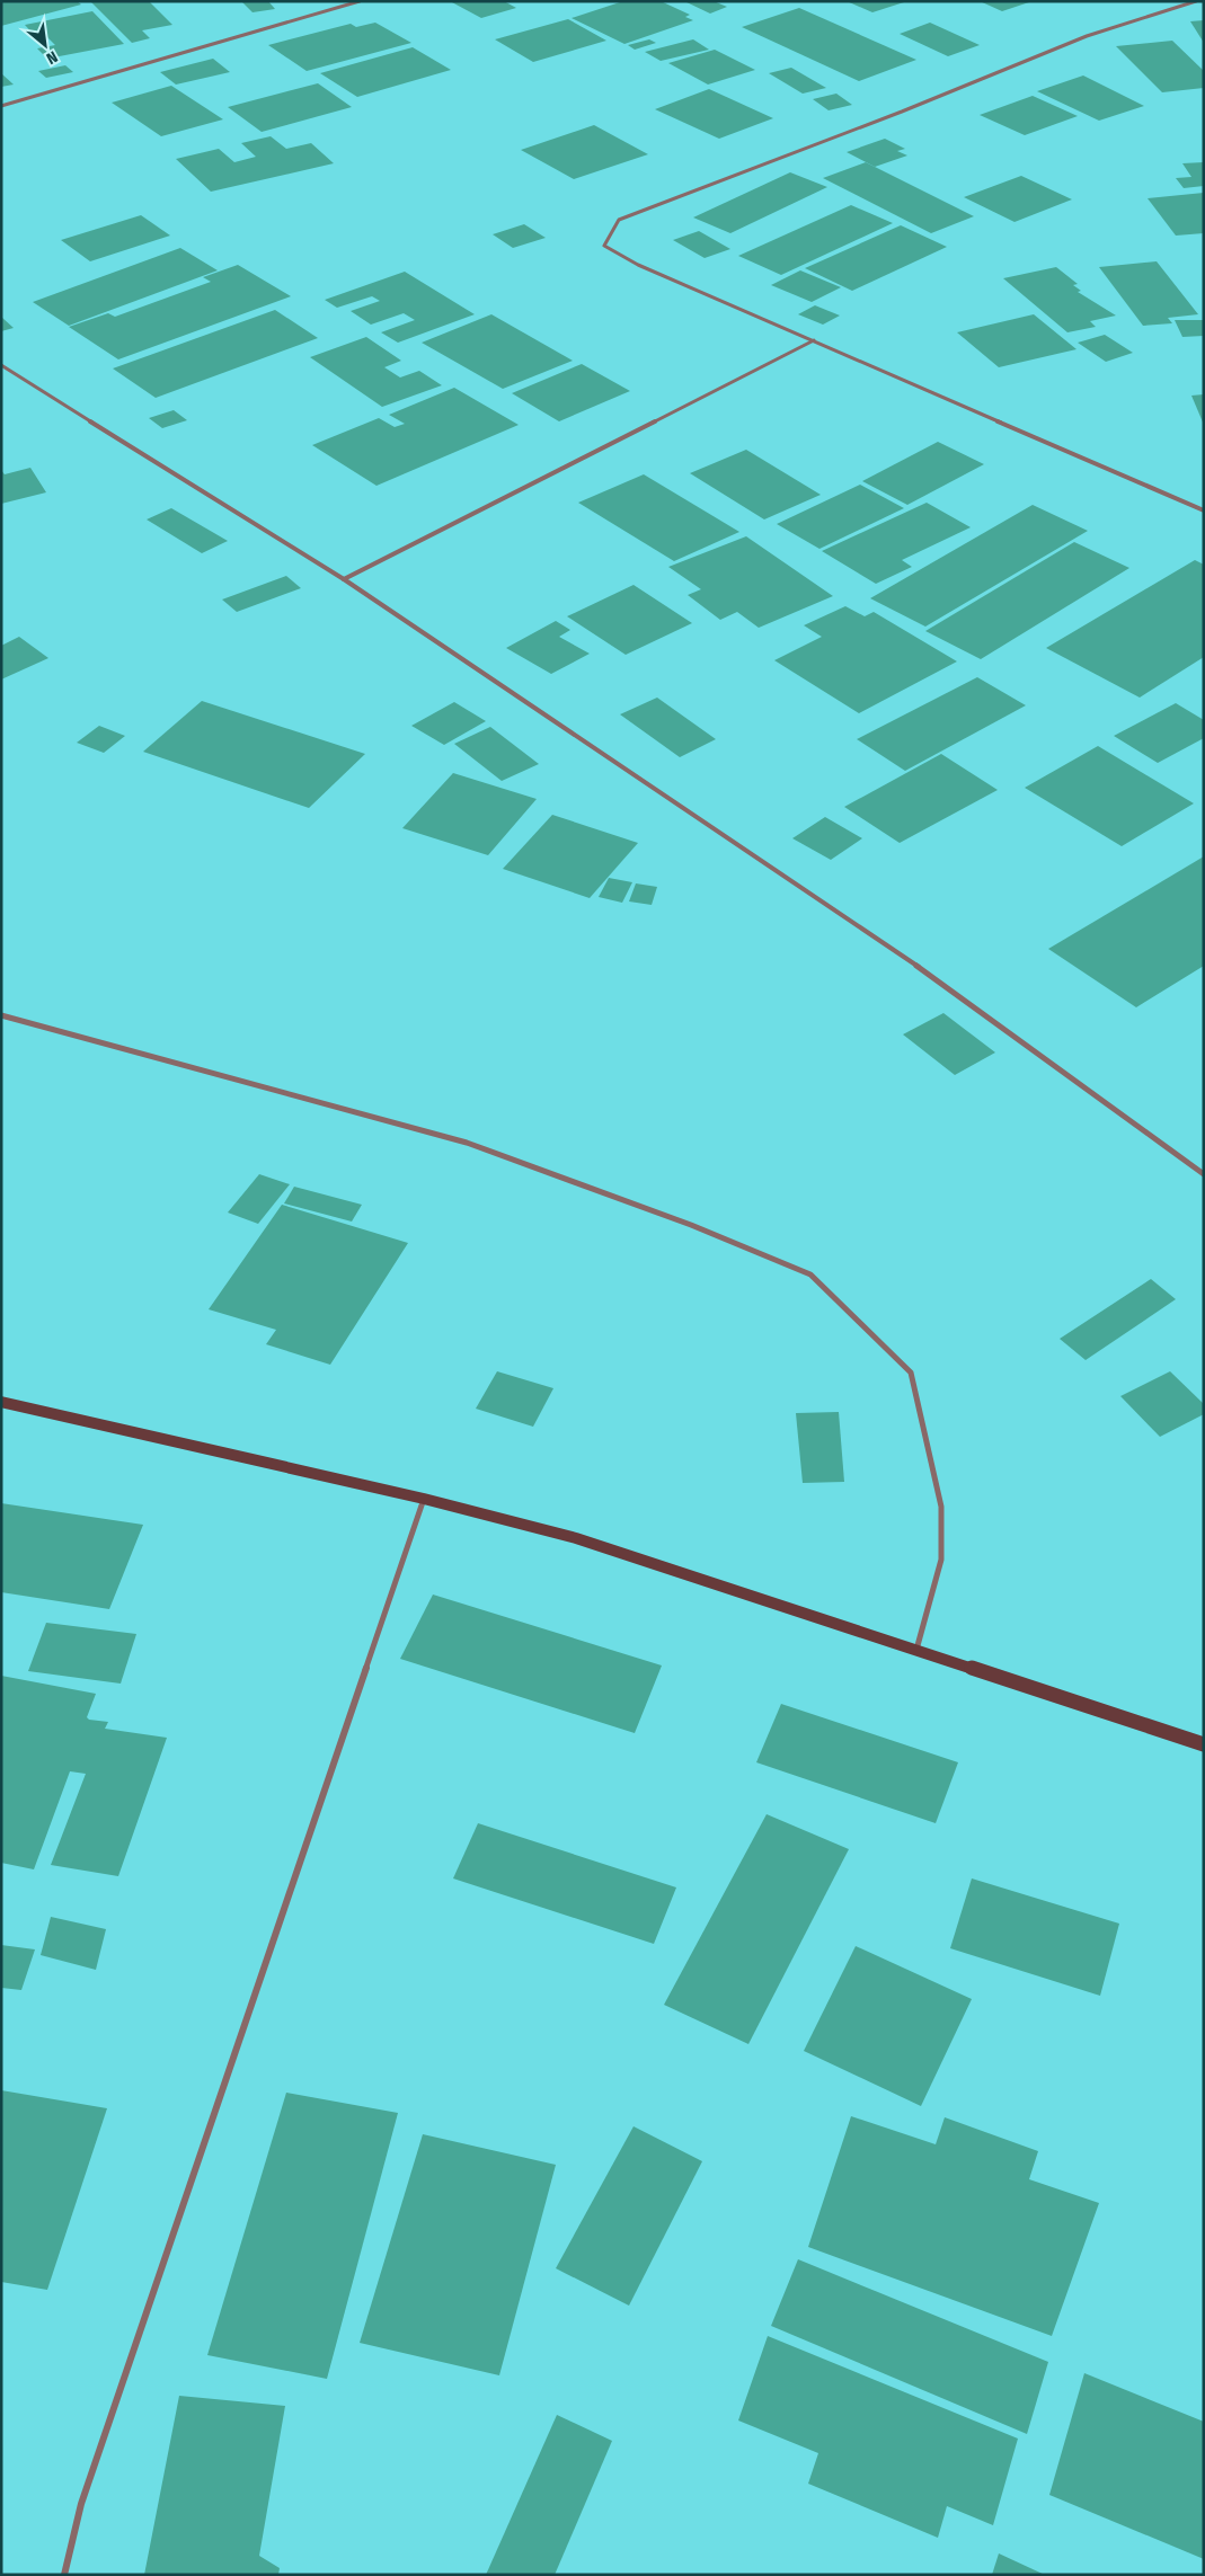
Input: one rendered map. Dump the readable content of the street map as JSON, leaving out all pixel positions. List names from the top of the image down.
{
  "north": "bottom right"
}
